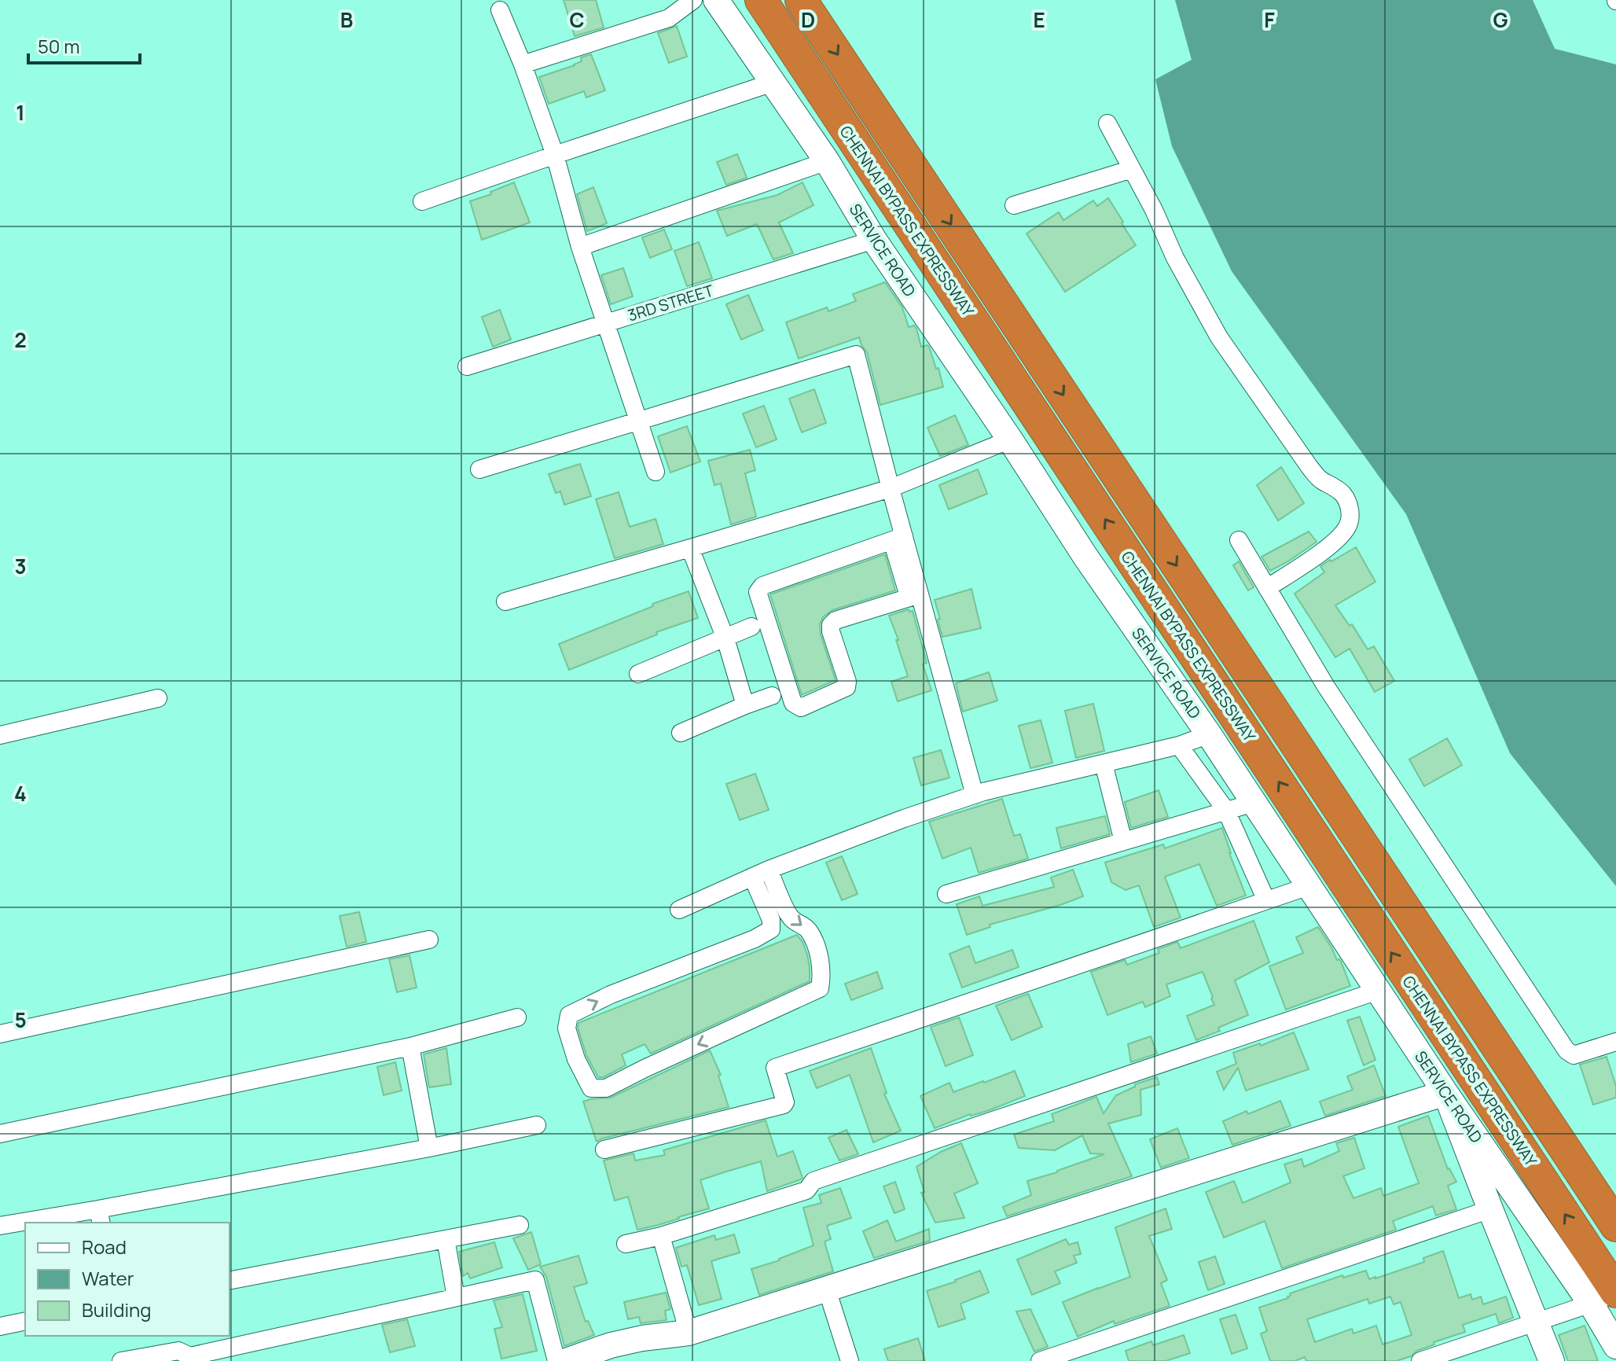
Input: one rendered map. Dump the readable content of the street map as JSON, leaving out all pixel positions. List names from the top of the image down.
{
  "streets": {
    "highway": ["CHENNAI BYPASS EXPRESSWAY"],
    "street": ["SERVICE ROAD", "3RD STREET"]
  },
  "crossings": [
    ["CHENNAI BYPASS EXPRESSWAY", "SERVICE ROAD"],
    ["SERVICE ROAD", "3RD STREET"]
  ],
  "legend": ["Road", "Water", "Building"],
  "scale_bar": "50 m",
  "grid": {
    "columns": [
      "B",
      "C",
      "D",
      "E",
      "F",
      "G"
    ],
    "rows": [
      "1",
      "2",
      "3",
      "4",
      "5"
    ]
  }
}
